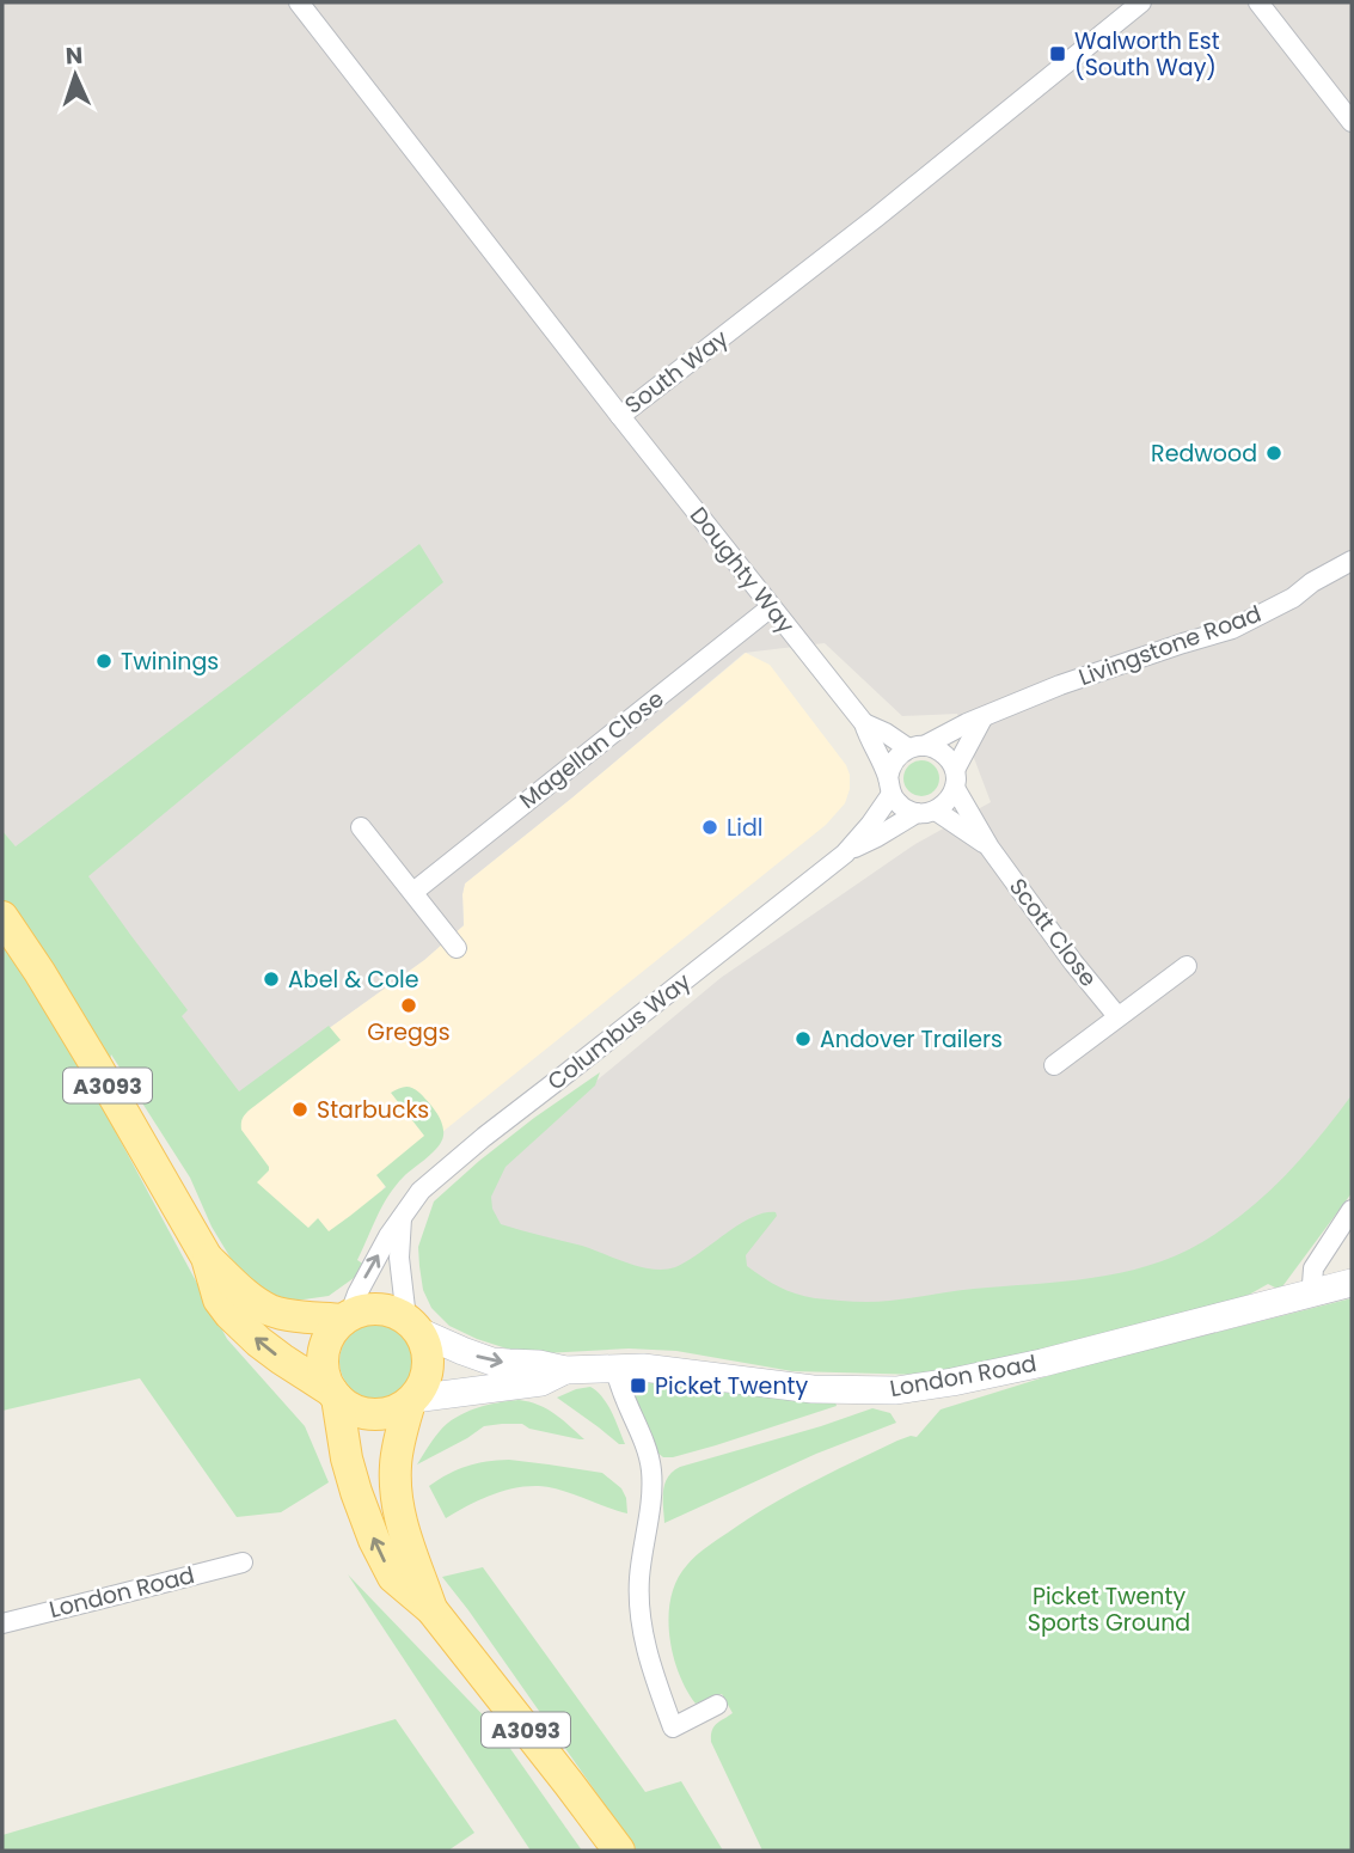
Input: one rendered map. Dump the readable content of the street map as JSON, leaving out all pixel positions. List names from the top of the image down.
{
  "streets": {
    "main road": ["A3093", "London Road"],
    "street": [
      "South Way",
      "Doughty Way",
      "Livingstone Road",
      "Magellan Close",
      "Scott Close",
      "Columbus Way"
    ]
  },
  "crossings": [
    ["South Way", "Doughty Way"],
    ["Doughty Way", "Livingstone Road"],
    ["Doughty Way", "Magellan Close"],
    ["Doughty Way", "Scott Close"],
    ["Doughty Way", "Columbus Way"],
    ["Livingstone Road", "Scott Close"],
    ["Livingstone Road", "Columbus Way"],
    ["Scott Close", "Columbus Way"],
    ["Columbus Way", "A3093"],
    ["Columbus Way", "London Road"],
    ["A3093", "London Road"]
  ],
  "parks": ["Picket Twenty Sports Ground"],
  "places": {
    "transit": ["Walworth Est (South Way)", "Picket Twenty"],
    "other": [
      "Redwood",
      "Twinings",
      "Lidl",
      "Abel & Cole",
      "Greggs",
      "Andover Trailers",
      "Starbucks"
    ]
  },
  "north": "top"
}
